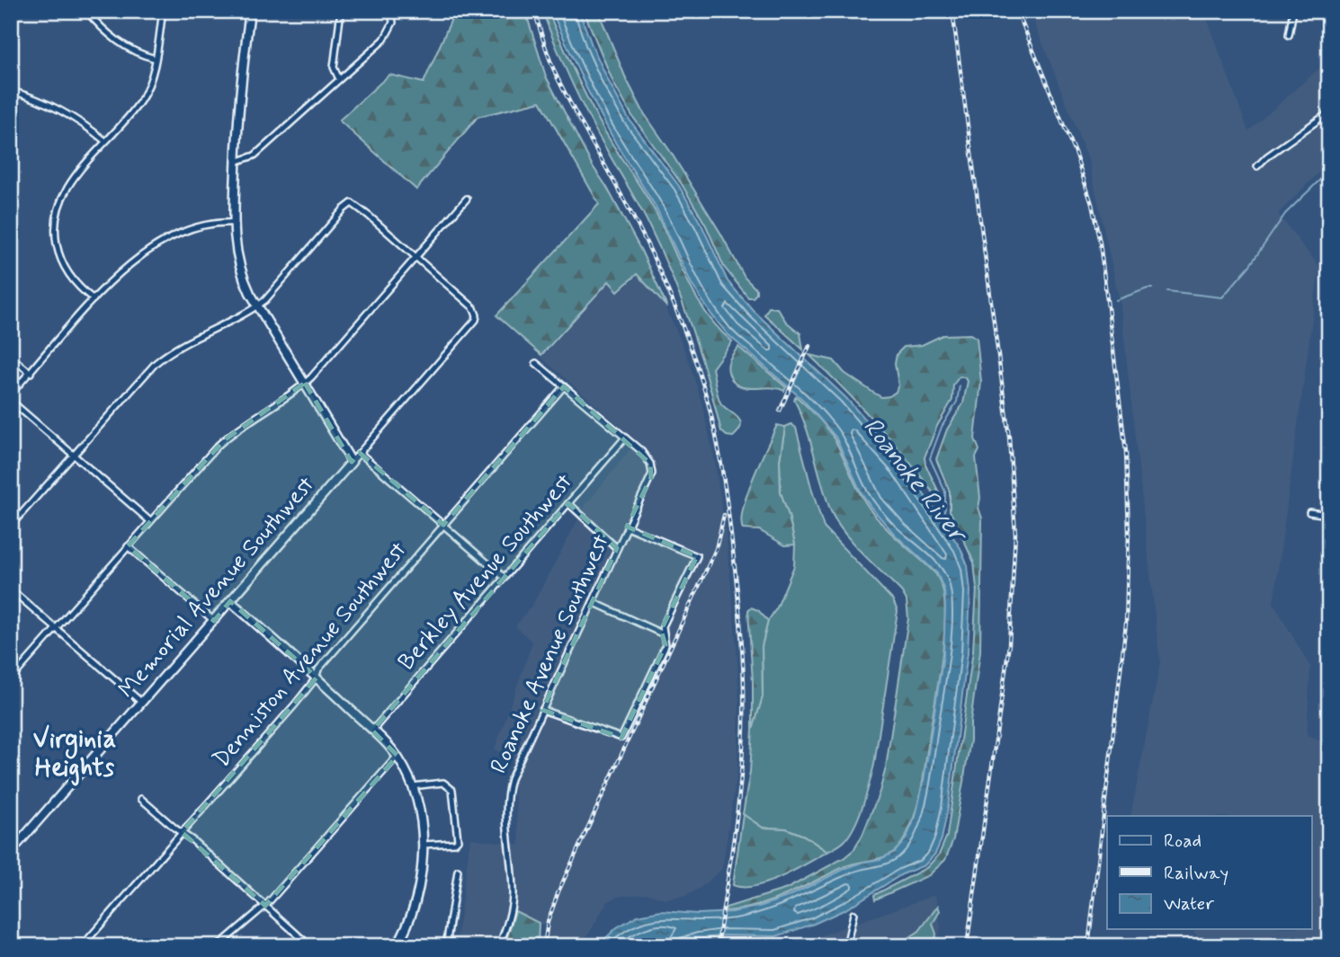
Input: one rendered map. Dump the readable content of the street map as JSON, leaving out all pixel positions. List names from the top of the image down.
{
  "streets": {
    "street": [
      "Berkley Avenue Southwest",
      "Memorial Avenue Southwest",
      "Roanoke Avenue Southwest",
      "Denniston Avenue Southwest"
    ]
  },
  "districts": ["Virginia Heights"],
  "water": ["Roanoke River"],
  "legend": ["Road", "Railway", "Water"]
}
